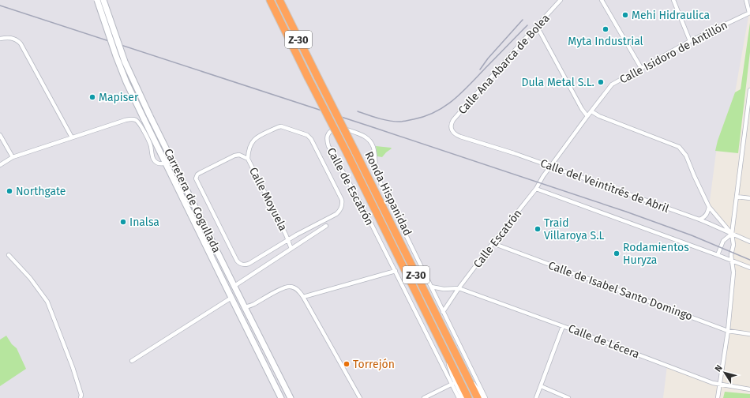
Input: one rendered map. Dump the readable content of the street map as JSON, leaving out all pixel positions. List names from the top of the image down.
{
  "streets": {
    "highway": ["Z-30", "Ronda Hispanidad"],
    "street": [
      "Calle Isidoro de Antillón",
      "Calle Ana Abarca de Bolea",
      "Calle del Veintitrés de Abril",
      "Calle de Escatrón",
      "Calle Moyuela",
      "Carretera de Cogullada",
      "Calle Escatrón",
      "Calle de Isabel Santo Domingo",
      "Calle de Lécera"
    ]
  },
  "crossings": [
    ["Calle Isidoro de Antillón", "Calle del Veintitrés de Abril"],
    ["Calle Isidoro de Antillón", "Calle Escatrón"],
    ["Calle Ana Abarca de Bolea", "Calle del Veintitrés de Abril"],
    ["Calle de Escatrón", "Ronda Hispanidad"],
    ["Calle de Escatrón", "Calle Escatrón"],
    ["Calle Escatrón", "Calle de Isabel Santo Domingo"],
    ["Calle Escatrón", "Calle de Lécera"]
  ],
  "places": [
    "Mehi Hidraulica",
    "Myta Industrial",
    "Dula Metal S.L.",
    "Mapiser",
    "Northgate",
    "Inalsa",
    "Traid Villaroya S.L",
    "Rodamientos Huryza",
    "Torrejón"
  ],
  "north": "top left"
}
